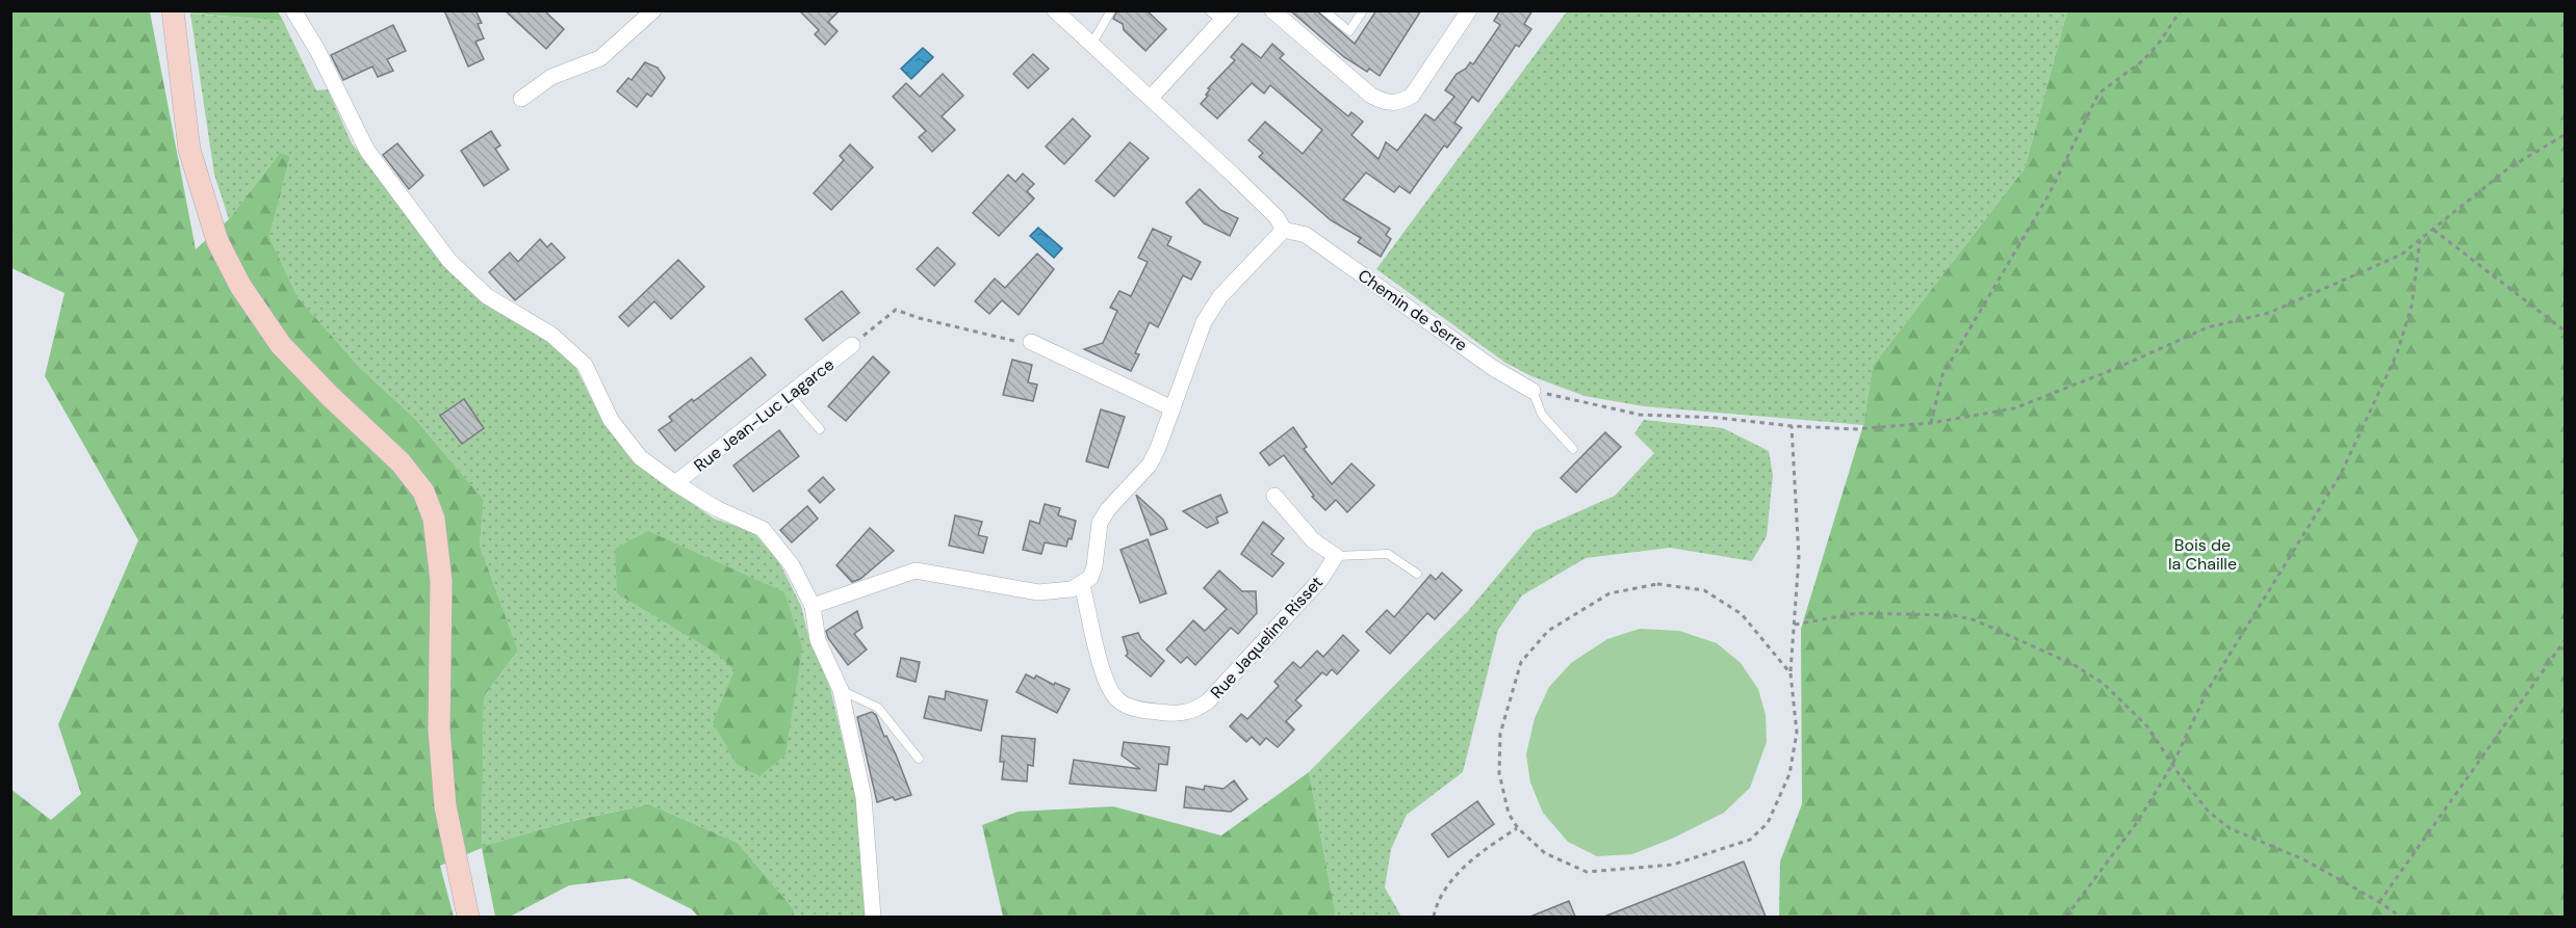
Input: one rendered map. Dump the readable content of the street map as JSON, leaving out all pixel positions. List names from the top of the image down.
{
  "streets": {
    "street": ["Chemin de Serre", "Rue Jean-Luc Lagarce", "Rue Jaqueline Risset"]
  },
  "parks": ["Bois de la Chaille"]
}
